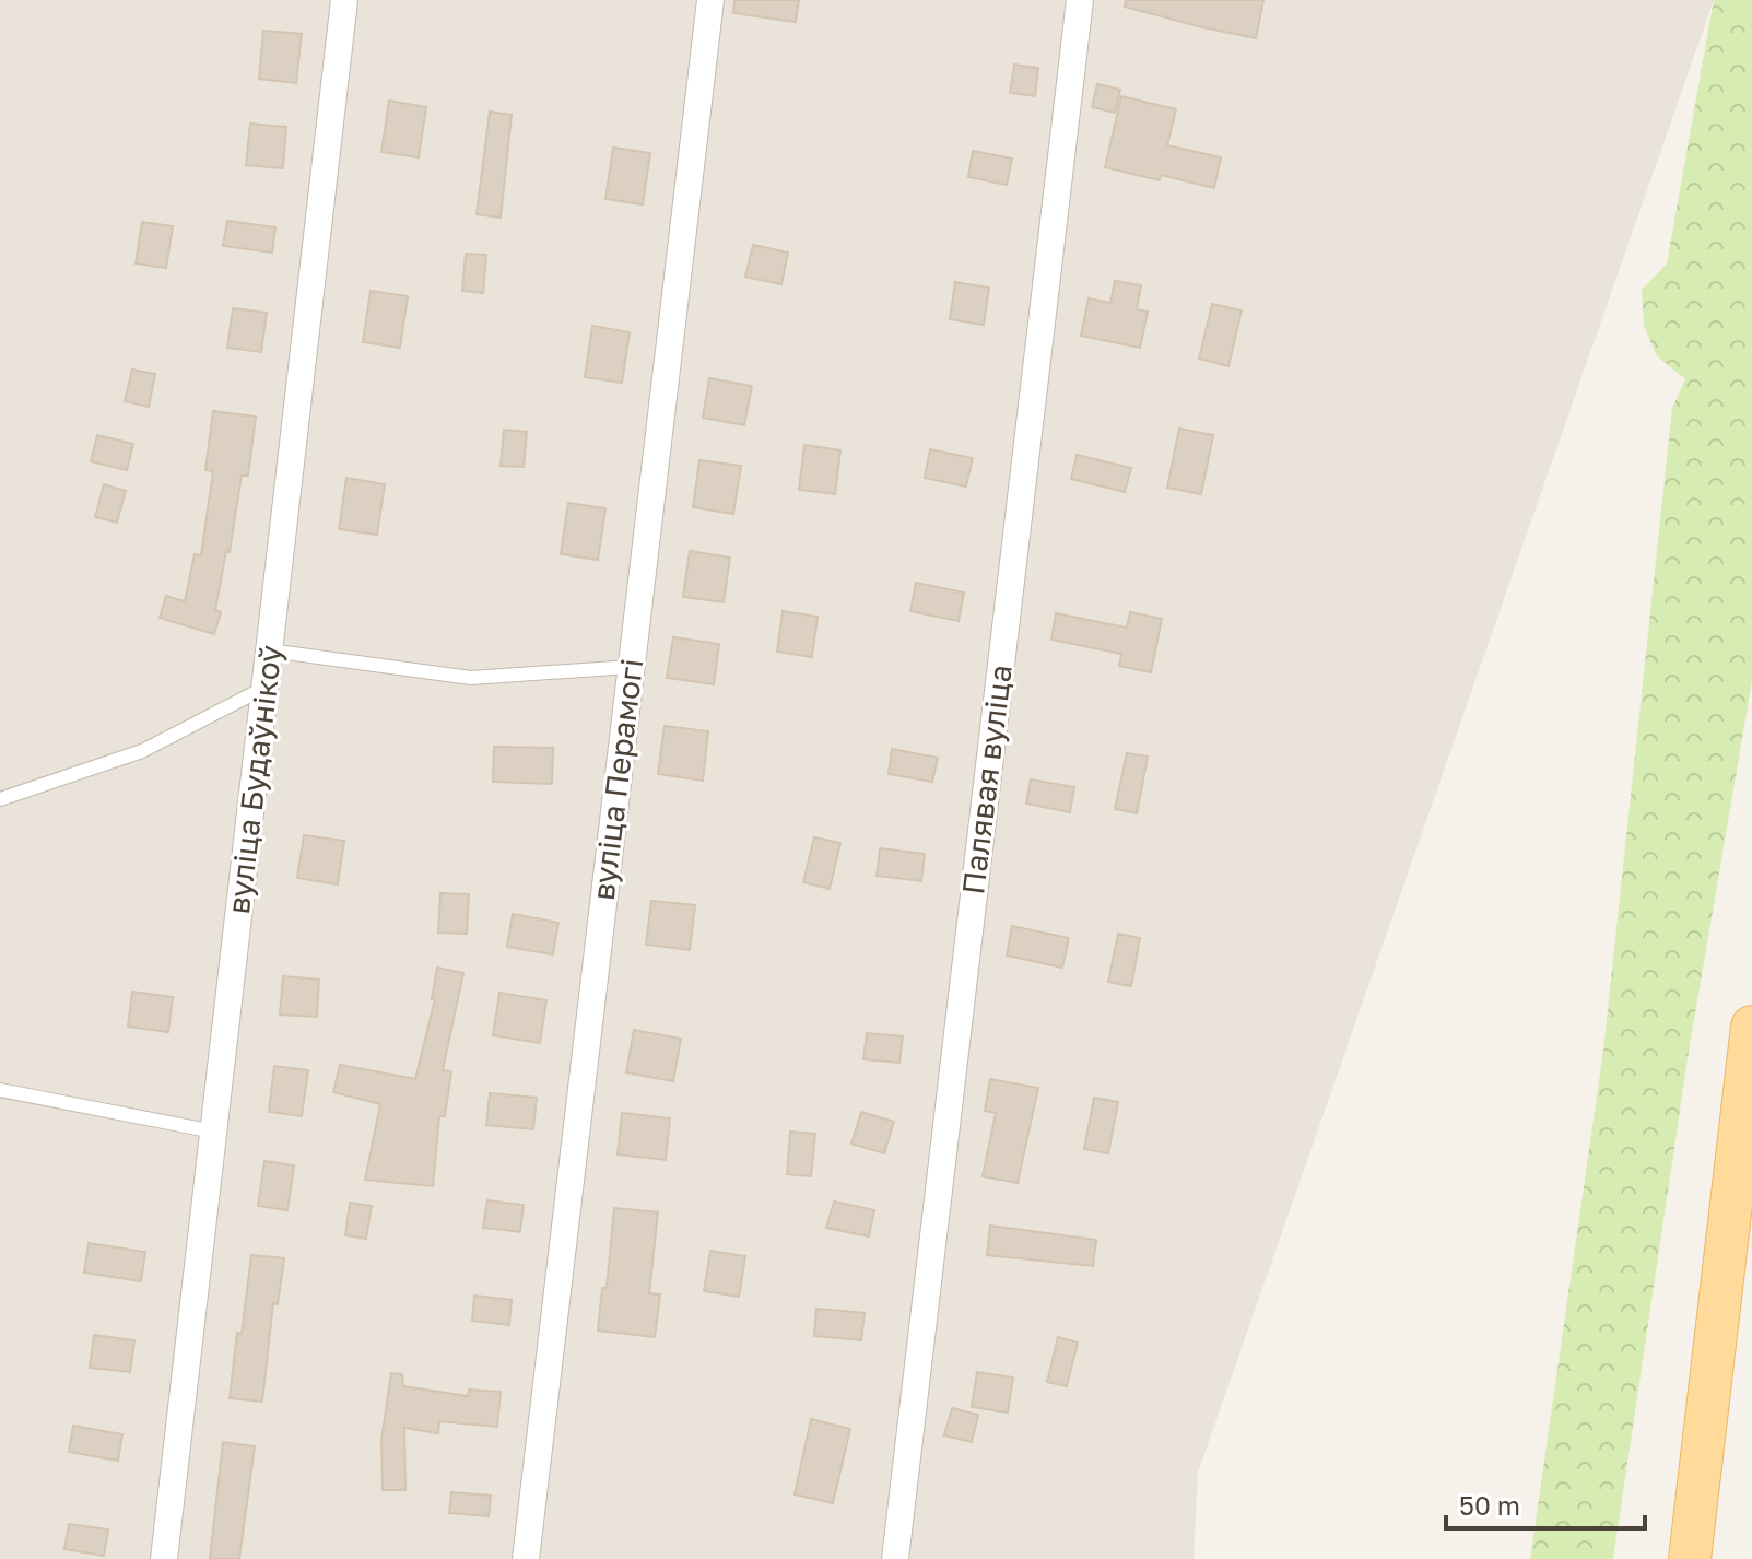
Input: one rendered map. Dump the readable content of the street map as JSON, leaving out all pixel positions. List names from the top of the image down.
{
  "streets": {
    "street": ["вуліца Будаўнікоў", "вуліца Перамогі", "Палявая вуліца"]
  },
  "scale_bar": "50 m"
}
